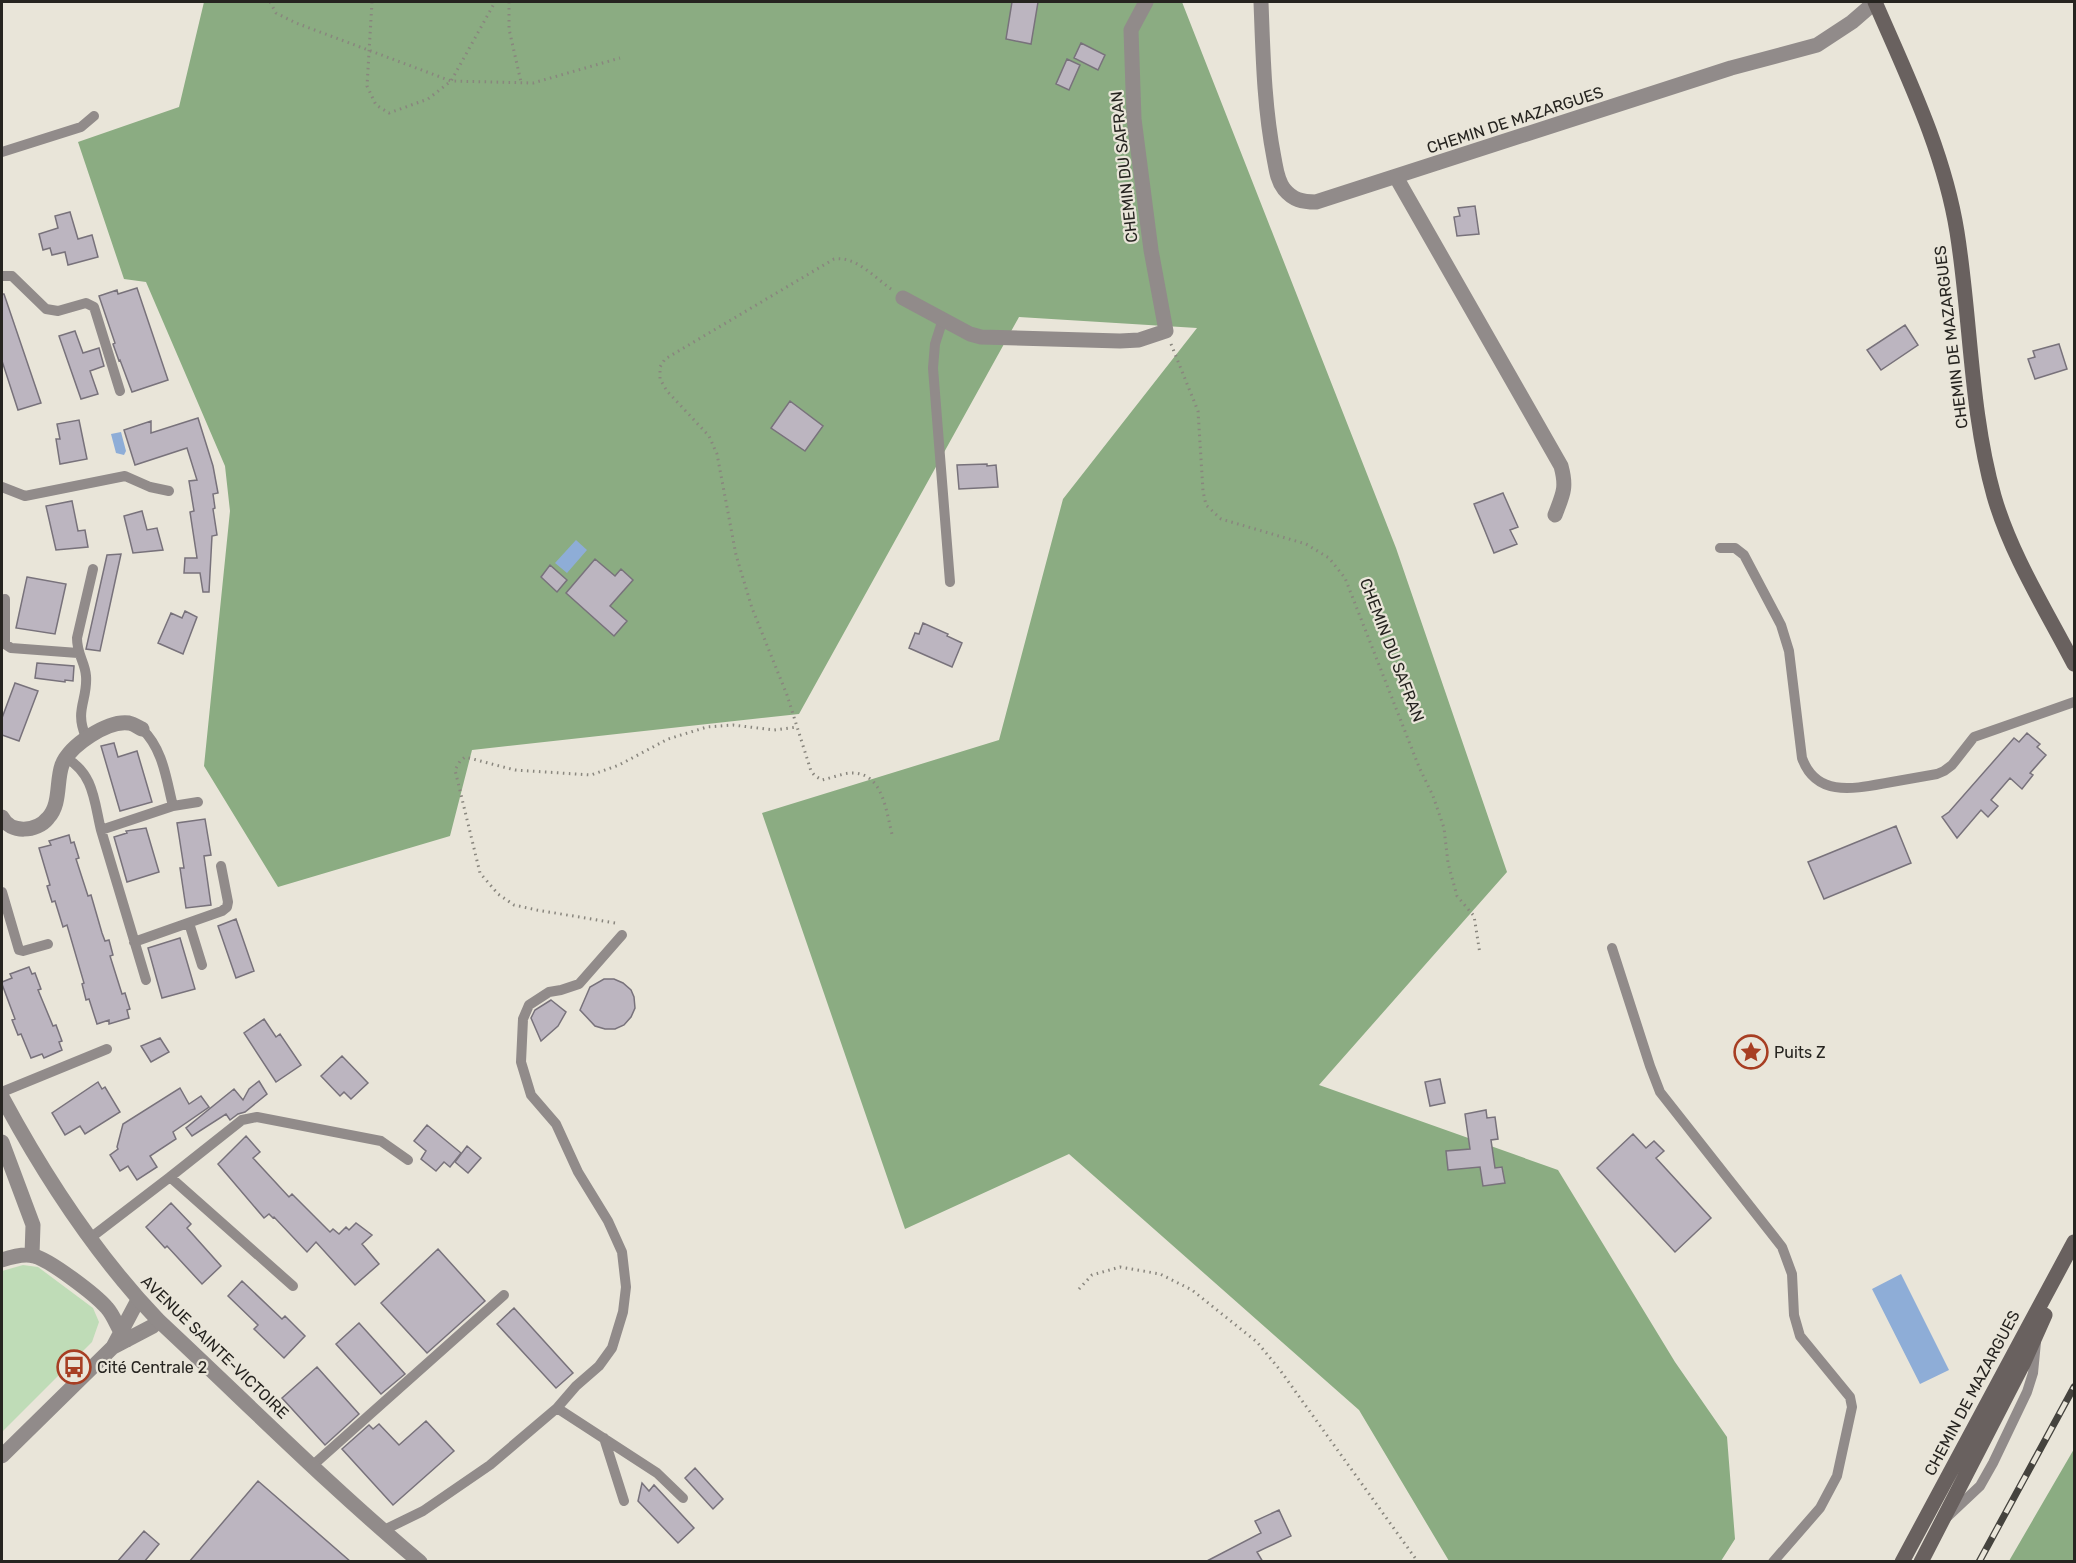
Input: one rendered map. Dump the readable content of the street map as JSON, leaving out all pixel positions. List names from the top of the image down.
{
  "streets": {
    "main road": ["CHEMIN DE MAZARGUES"],
    "street": ["CHEMIN DU SAFRAN", "AVENUE SAINTE-VICTOIRE"]
  },
  "places": {
    "place": ["Puits Z"],
    "bus stop": ["Cité Centrale 2"]
  }
}
